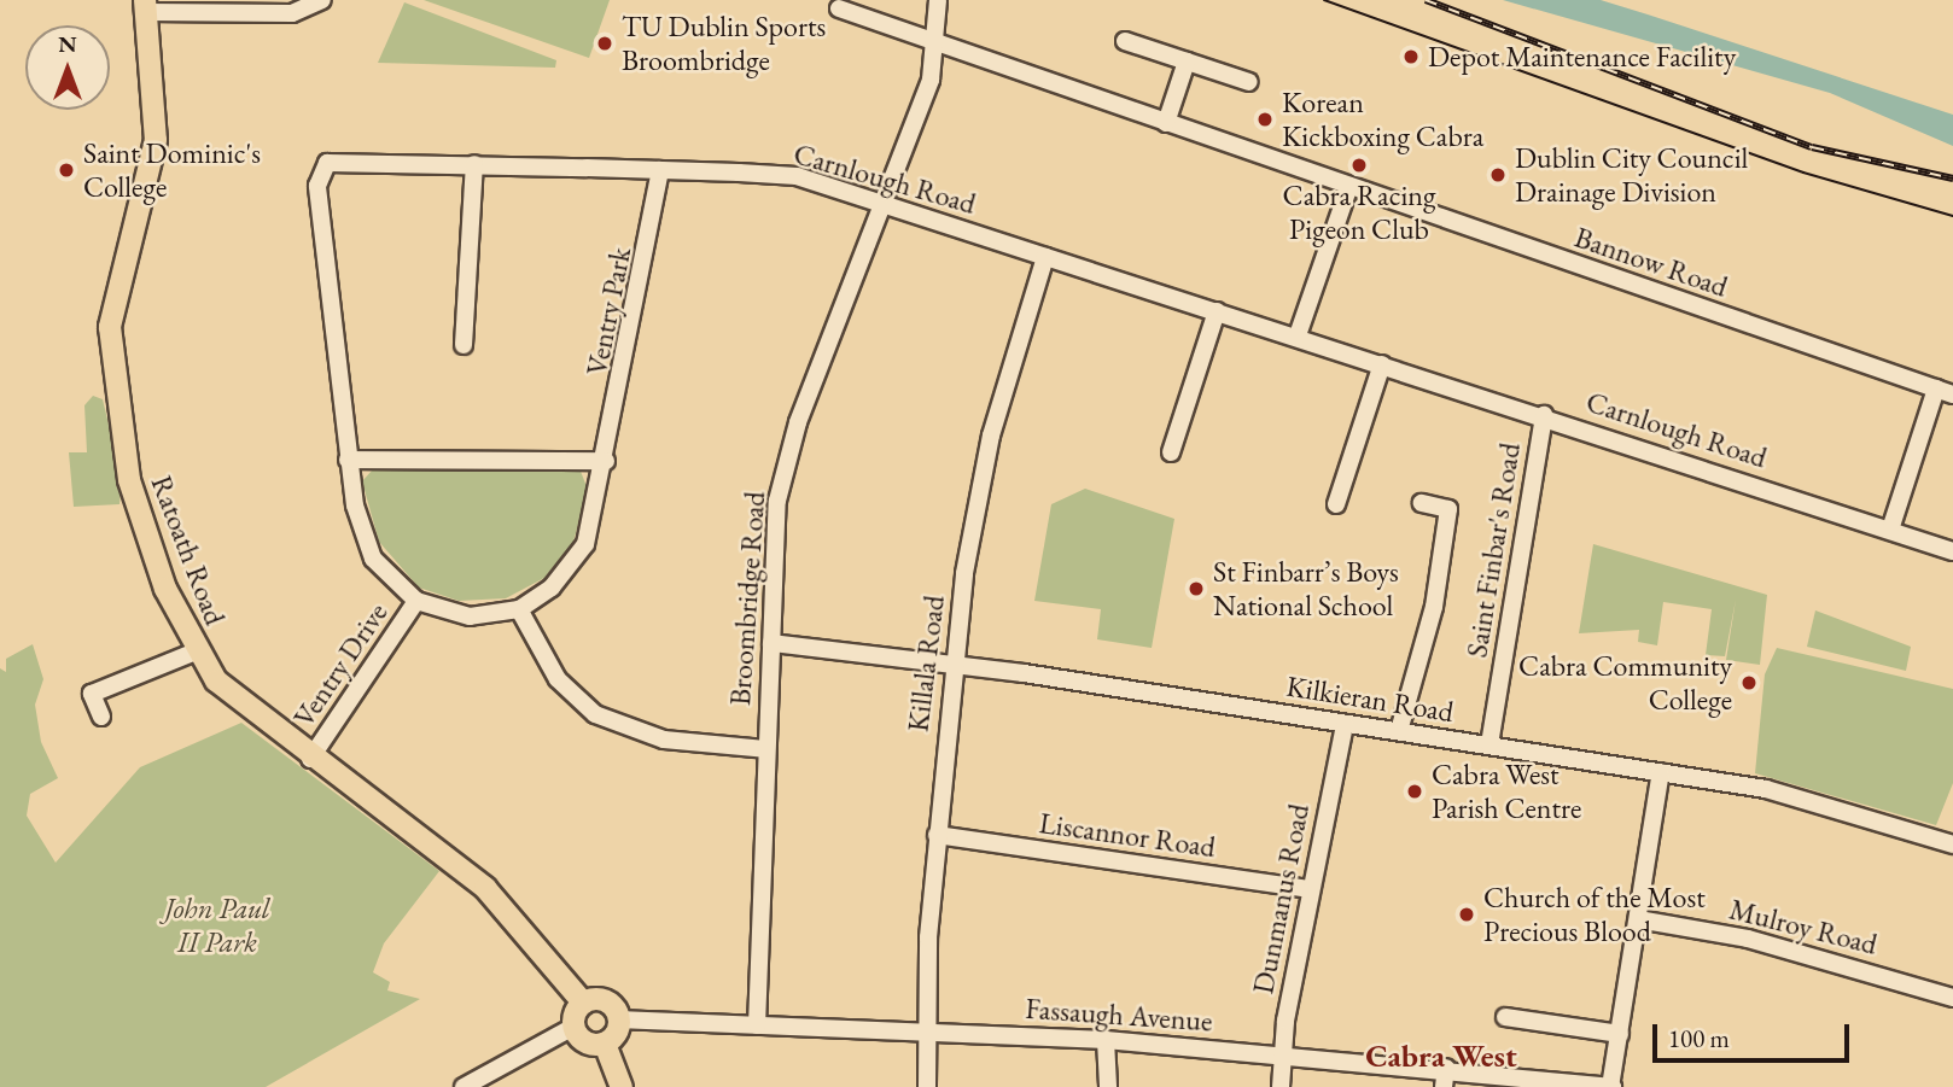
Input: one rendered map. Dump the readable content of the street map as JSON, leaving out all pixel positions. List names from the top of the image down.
{
  "streets": {
    "main road": ["Ratoath Road"],
    "street": [
      "Carnlough Road",
      "Bannow Road",
      "Ventry Park",
      "Saint Finbar's Road",
      "Broombridge Road",
      "Killala Road",
      "Ventry Drive",
      "Kilkieran Road",
      "Liscannor Road",
      "Dunmanus Road",
      "Mulroy Road",
      "Fassaugh Avenue"
    ]
  },
  "crossings": [
    ["Carnlough Road", "Ventry Park"],
    ["Carnlough Road", "Saint Finbar's Road"],
    ["Carnlough Road", "Broombridge Road"],
    ["Carnlough Road", "Killala Road"],
    ["Bannow Road", "Broombridge Road"],
    ["Ventry Park", "Ventry Drive"],
    ["Ratoath Road", "Ventry Drive"],
    ["Ratoath Road", "Fassaugh Avenue"],
    ["Saint Finbar's Road", "Kilkieran Road"],
    ["Broombridge Road", "Kilkieran Road"],
    ["Broombridge Road", "Fassaugh Avenue"],
    ["Killala Road", "Kilkieran Road"],
    ["Killala Road", "Liscannor Road"],
    ["Killala Road", "Fassaugh Avenue"],
    ["Kilkieran Road", "Dunmanus Road"],
    ["Liscannor Road", "Dunmanus Road"],
    ["Dunmanus Road", "Fassaugh Avenue"]
  ],
  "districts": ["Cabra West"],
  "parks": ["John Paul II Park"],
  "places": [
    "TU Dublin Sports Broombridge",
    "Depot Maintenance Facility",
    "Korean Kickboxing Cabra",
    "Cabra Racing Pigeon Club",
    "Saint Dominic's College",
    "Dublin City Council Drainage Division",
    "St Finbarr’s Boys National School",
    "Cabra Community College",
    "Cabra West Parish Centre",
    "Church of the Most Precious Blood"
  ],
  "scale_bar": "100 m",
  "north": "top"
}
